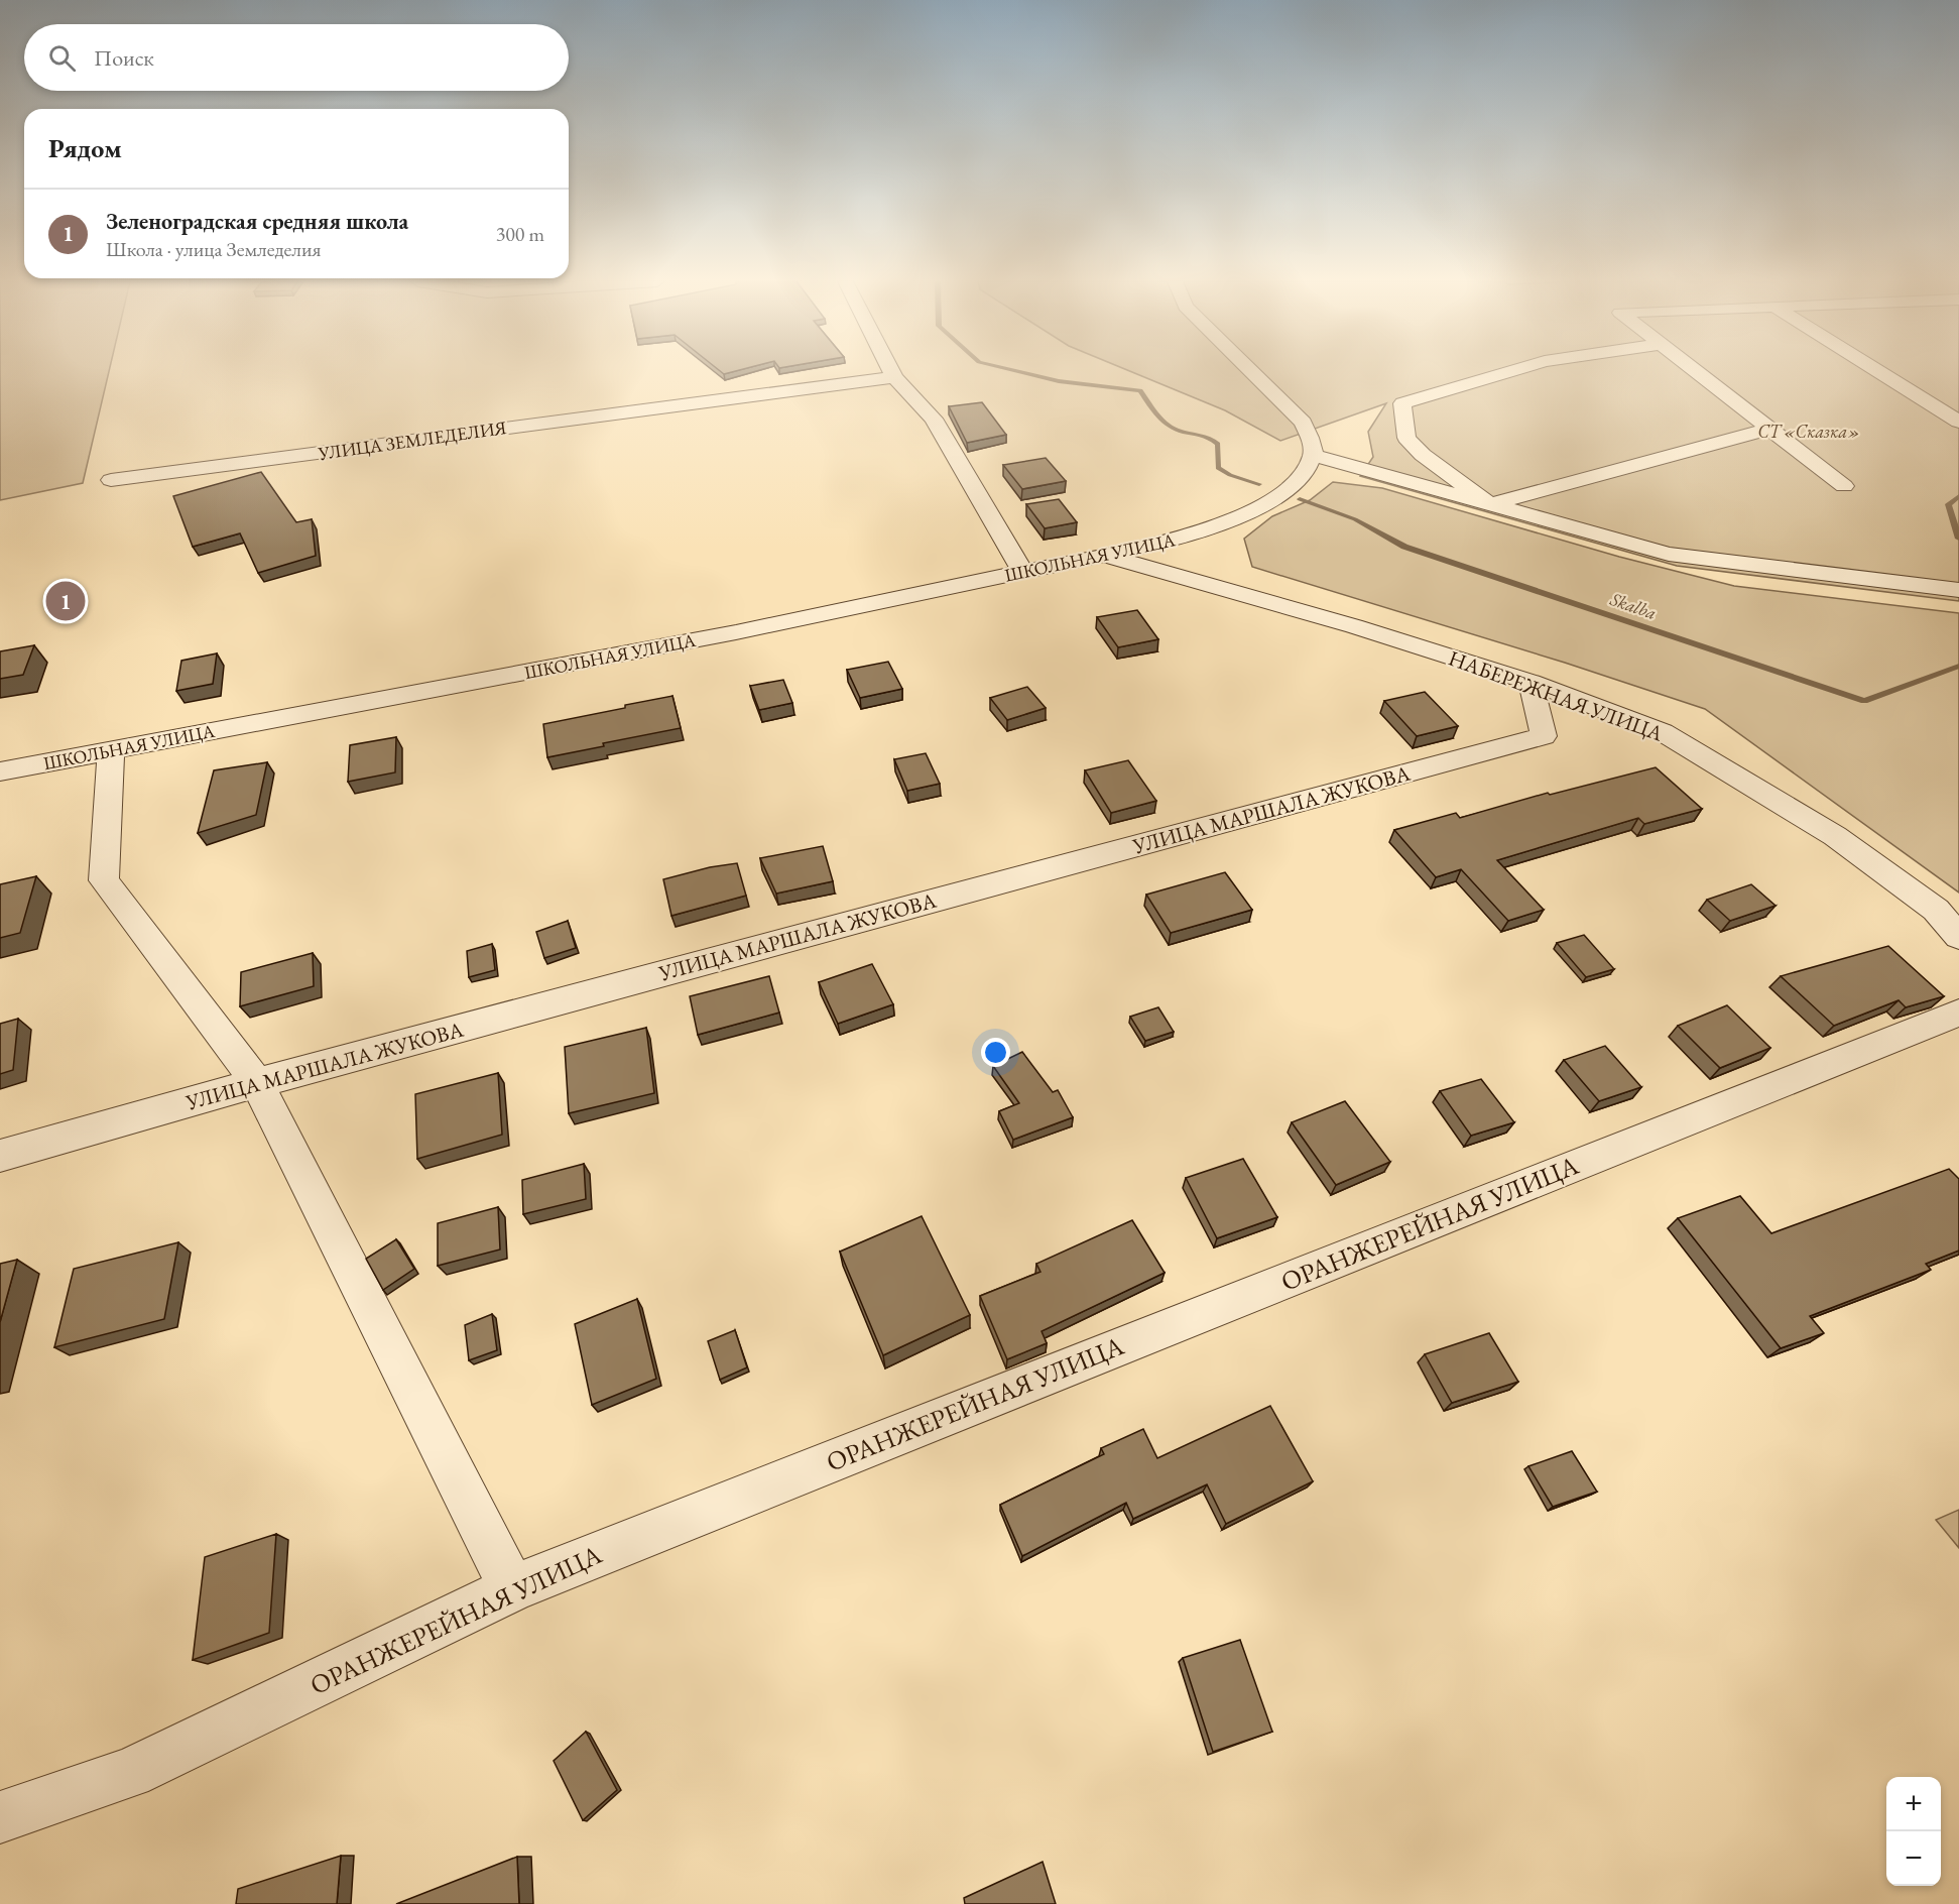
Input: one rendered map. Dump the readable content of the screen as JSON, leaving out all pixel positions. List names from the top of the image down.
{
  "streets": {
    "street": [
      "УЛИЦА ЗЕМЛЕДЕЛИЯ",
      "ШКОЛЬНАЯ УЛИЦА",
      "НАБЕРЕЖНАЯ УЛИЦА",
      "УЛИЦА МАРШАЛА ЖУКОВА",
      "ОРАНЖЕРЕЙНАЯ УЛИЦА"
    ]
  },
  "crossings": [
    ["ШКОЛЬНАЯ УЛИЦА", "НАБЕРЕЖНАЯ УЛИЦА"],
    ["НАБЕРЕЖНАЯ УЛИЦА", "УЛИЦА МАРШАЛА ЖУКОВА"]
  ],
  "water": ["Skalba"],
  "parks": ["СТ «Сказка»"],
  "page": {
    "search": "Поиск",
    "heading": "Рядом",
    "list": [
      {
        "mark": "1",
        "name": "Зеленоградская средняя школа",
        "note": "Школа · улица Земледелия",
        "value": "300 m"
      }
    ],
    "pins": "1",
    "map_buttons": ["+", "−"]
  }
}
